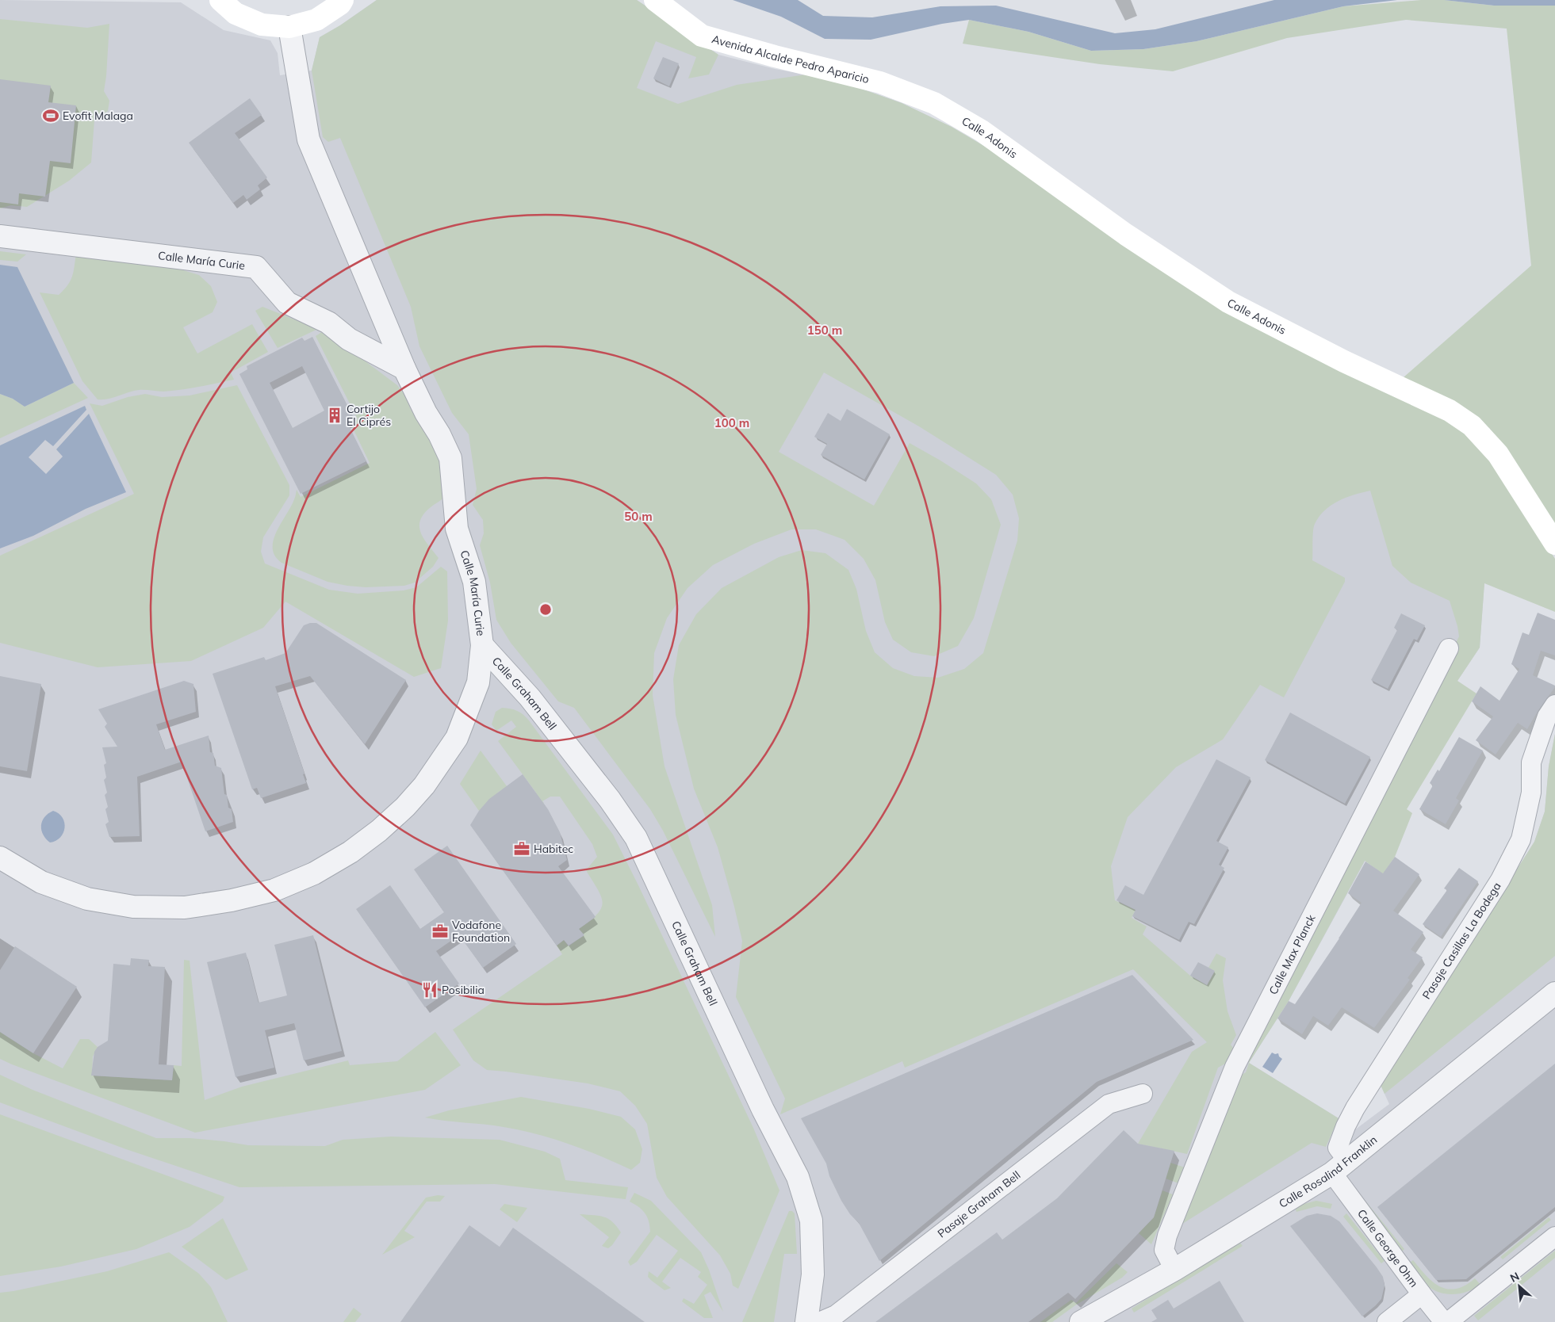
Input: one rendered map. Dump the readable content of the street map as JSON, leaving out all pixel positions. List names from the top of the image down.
{
  "streets": {
    "main road": ["Avenida Alcalde Pedro Aparicio", "Calle Adonis"],
    "street": [
      "Calle María Curie",
      "Calle Graham Bell",
      "Pasaje Casillas La Bodega",
      "Calle Max Planck",
      "Calle Rosalind Franklin",
      "Pasaje Graham Bell",
      "Calle George Ohm"
    ]
  },
  "crossings": [
    ["Avenida Alcalde Pedro Aparicio", "Calle Adonis"],
    ["Calle María Curie", "Calle Graham Bell"],
    ["Pasaje Casillas La Bodega", "Calle Rosalind Franklin"],
    ["Pasaje Casillas La Bodega", "Calle George Ohm"],
    ["Calle Max Planck", "Calle Rosalind Franklin"],
    ["Calle Rosalind Franklin", "Calle George Ohm"]
  ],
  "places": {
    "sports": ["Evofit Malaga"],
    "building": ["Cortijo El Ciprés"],
    "office": ["Habitec", "Vodafone Foundation"],
    "restaurant": ["Posibilia"]
  },
  "north": "top left",
  "rings": ["150 m", "100 m", "50 m"]
}
